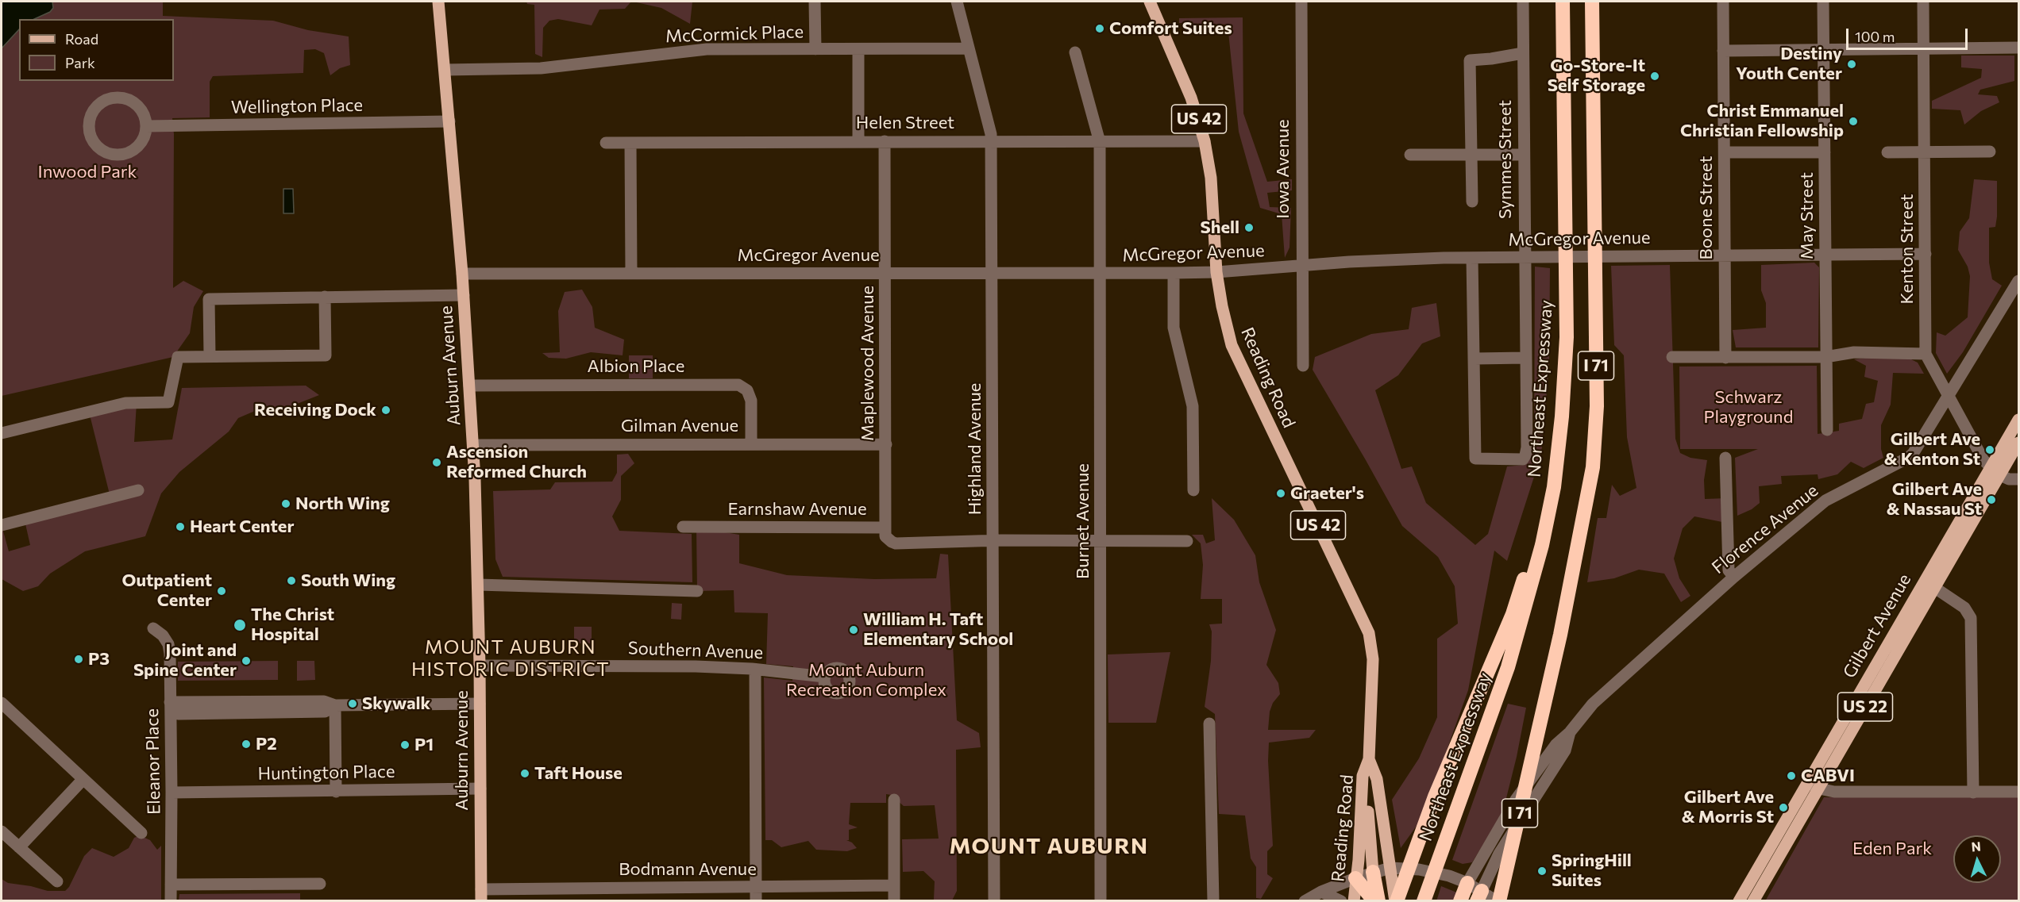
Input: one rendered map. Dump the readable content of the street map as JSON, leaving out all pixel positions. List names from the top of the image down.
{
  "streets": {
    "highway": ["I 71", "Northeast Expressway"],
    "main road": [
      "US 42",
      "Auburn Avenue",
      "Reading Road",
      "Gilbert Avenue",
      "US 22"
    ],
    "street": [
      "McCormick Place",
      "Wellington Place",
      "Helen Street",
      "Symmes Street",
      "Iowa Avenue",
      "Boone Street",
      "May Street",
      "McGregor Avenue",
      "Kenton Street",
      "Maplewood Avenue",
      "Albion Place",
      "Gilman Avenue",
      "Highland Avenue",
      "Earnshaw Avenue",
      "Burnet Avenue",
      "Florence Avenue",
      "Southern Avenue",
      "Eleanor Place",
      "Huntington Place",
      "Bodmann Avenue"
    ]
  },
  "crossings": [
    ["McCormick Place", "Auburn Avenue"],
    ["McCormick Place", "Highland Avenue"],
    ["Wellington Place", "Auburn Avenue"],
    ["Helen Street", "Maplewood Avenue"],
    ["Helen Street", "Reading Road"],
    ["Helen Street", "Highland Avenue"],
    ["Helen Street", "Burnet Avenue"],
    ["Symmes Street", "McGregor Avenue"],
    ["Iowa Avenue", "McGregor Avenue"],
    ["Boone Street", "McGregor Avenue"],
    ["May Street", "McGregor Avenue"],
    ["McGregor Avenue", "Kenton Street"],
    ["McGregor Avenue", "Maplewood Avenue"],
    ["McGregor Avenue", "Auburn Avenue"],
    ["McGregor Avenue", "Reading Road"],
    ["McGregor Avenue", "Highland Avenue"],
    ["McGregor Avenue", "Burnet Avenue"],
    ["Maplewood Avenue", "Gilman Avenue"],
    ["Maplewood Avenue", "Earnshaw Avenue"],
    ["Auburn Avenue", "Albion Place"],
    ["Auburn Avenue", "Gilman Avenue"],
    ["Auburn Avenue", "Southern Avenue"],
    ["Auburn Avenue", "Huntington Place"],
    ["Auburn Avenue", "Bodmann Avenue"],
    ["Albion Place", "Gilman Avenue"],
    ["Highland Avenue", "Earnshaw Avenue"],
    ["Earnshaw Avenue", "Burnet Avenue"],
    ["Eleanor Place", "Huntington Place"]
  ],
  "districts": ["MOUNT AUBURN HISTORIC DISTRICT", "MOUNT AUBURN"],
  "parks": [
    "Inwood Park",
    "Schwarz Playground",
    "Mount Auburn Recreation Complex",
    "Eden Park"
  ],
  "places": [
    "Comfort Suites",
    "Destiny Youth Center",
    "Go-Store-It Self Storage",
    "Christ Emmanuel Christian Fellowship",
    "Shell",
    "Receiving Dock",
    "Gilbert Ave & Kenton St",
    "Ascension Reformed Church",
    "Graeter's",
    "Gilbert Ave & Nassau St",
    "North Wing",
    "Heart Center",
    "South Wing",
    "Outpatient Center",
    "The Christ Hospital",
    "William H. Taft Elementary School",
    "P3",
    "Joint and Spine Center",
    "Skywalk",
    "P2",
    "P1",
    "Taft House",
    "CABVI",
    "Gilbert Ave & Morris St",
    "SpringHill Suites"
  ],
  "legend": ["Road", "Park"],
  "scale_bar": "100 m",
  "north": "top"
}
